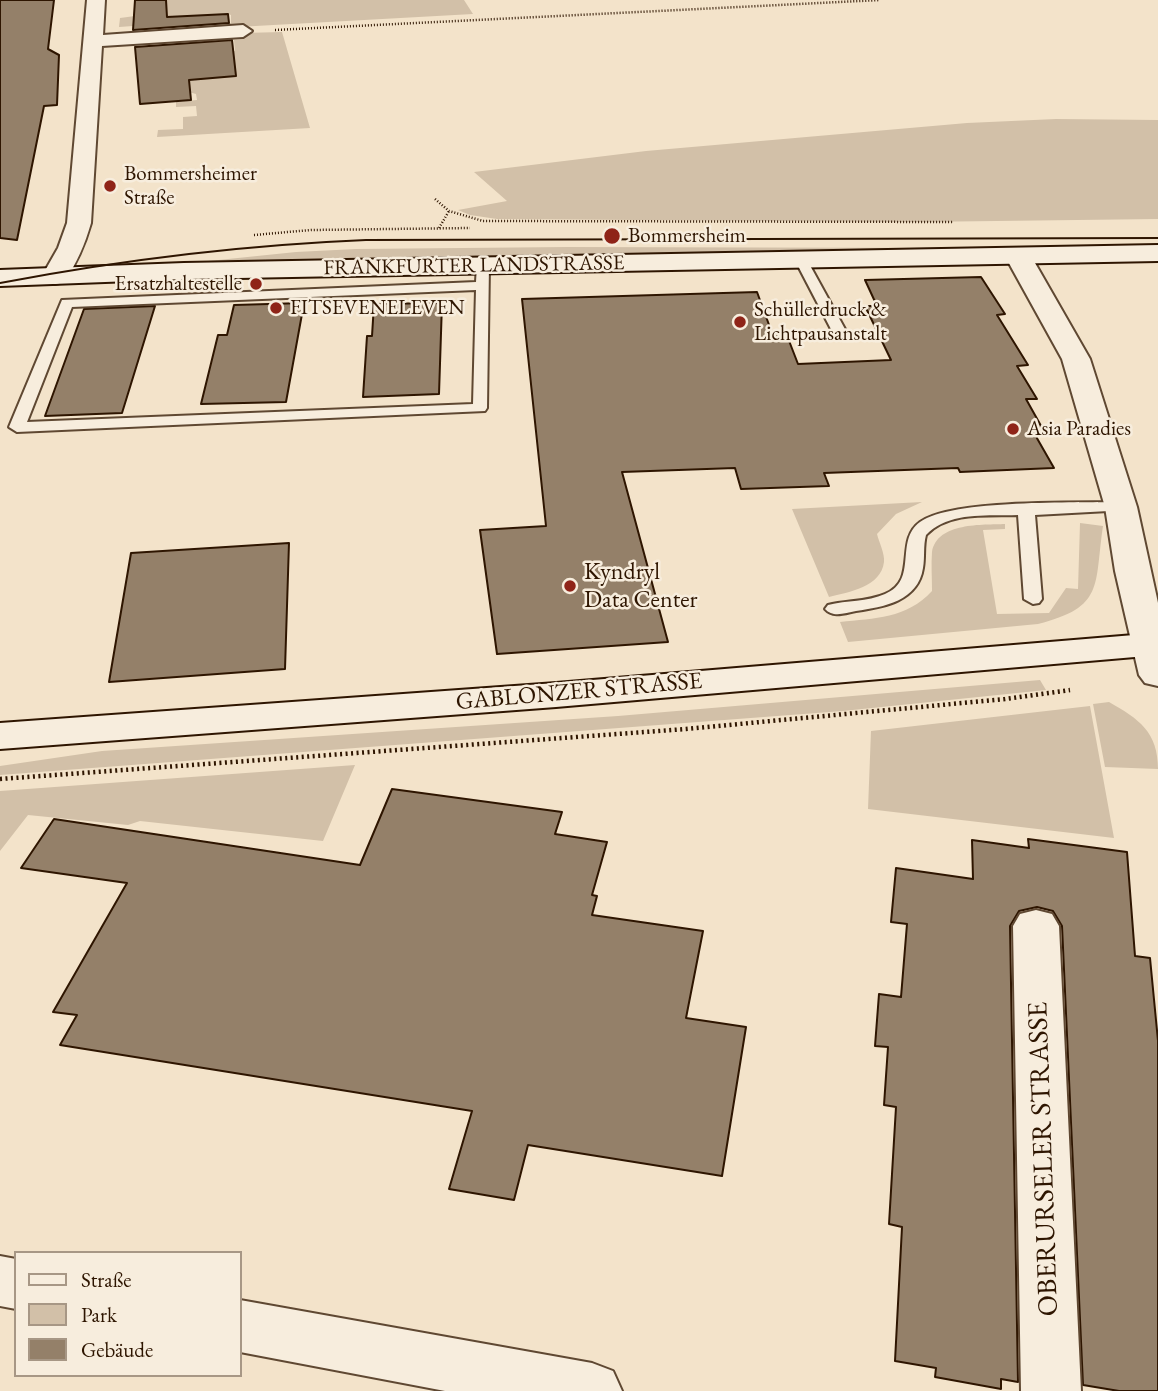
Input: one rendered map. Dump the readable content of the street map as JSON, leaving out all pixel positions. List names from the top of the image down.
{
  "streets": {
    "street": ["FRANKFURTER LANDSTRASSE", "GABLONZER STRASSE", "OBERURSELER STRASSE"]
  },
  "places": [
    "Bommersheimer Straße",
    "Bommersheim",
    "Ersatzhaltestelle",
    "FITSEVENELEVEN",
    "Schüllerdruck & Lichtpausanstalt",
    "Asia Paradies",
    "Kyndryl Data Center"
  ],
  "legend": ["Straße", "Park", "Gebäude"]
}
